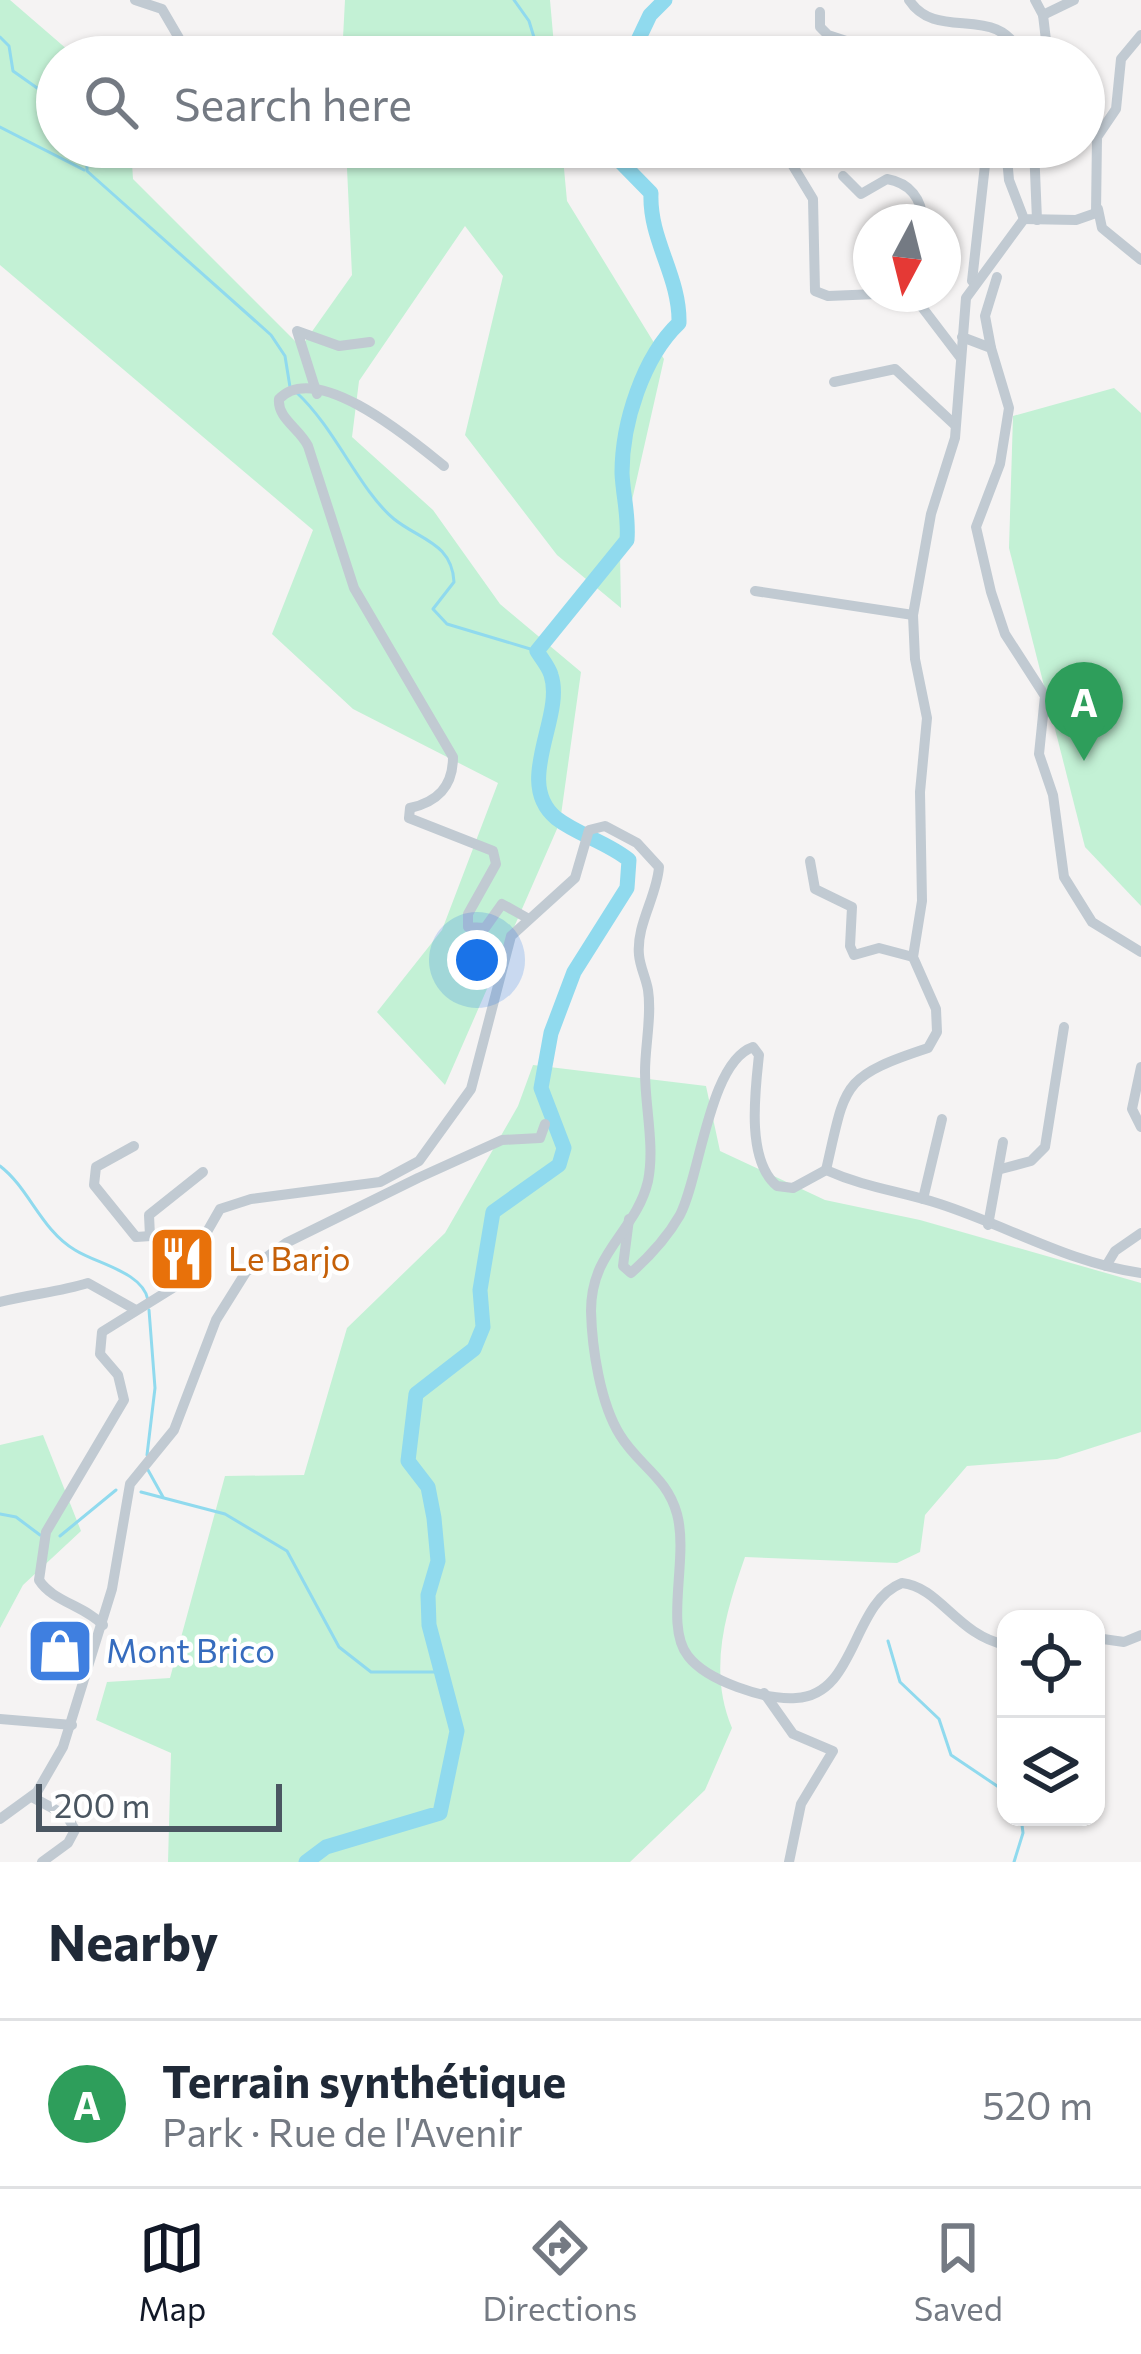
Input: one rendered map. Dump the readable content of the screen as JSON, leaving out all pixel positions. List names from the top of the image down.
{
  "places": {
    "restaurant": ["Le Barjo"],
    "shop": ["Mont Brico"]
  },
  "scale_bar": "200 m",
  "north": "bottom",
  "page": {
    "search": "Search here",
    "pins": "A",
    "scale": "200 m",
    "heading": "Nearby",
    "list": [
      {
        "mark": "A",
        "name": "Terrain synthétique",
        "note": "Park · Rue de l'Avenir",
        "value": "520 m"
      }
    ],
    "nav": ["Map", "Directions", "Saved"]
  }
}
